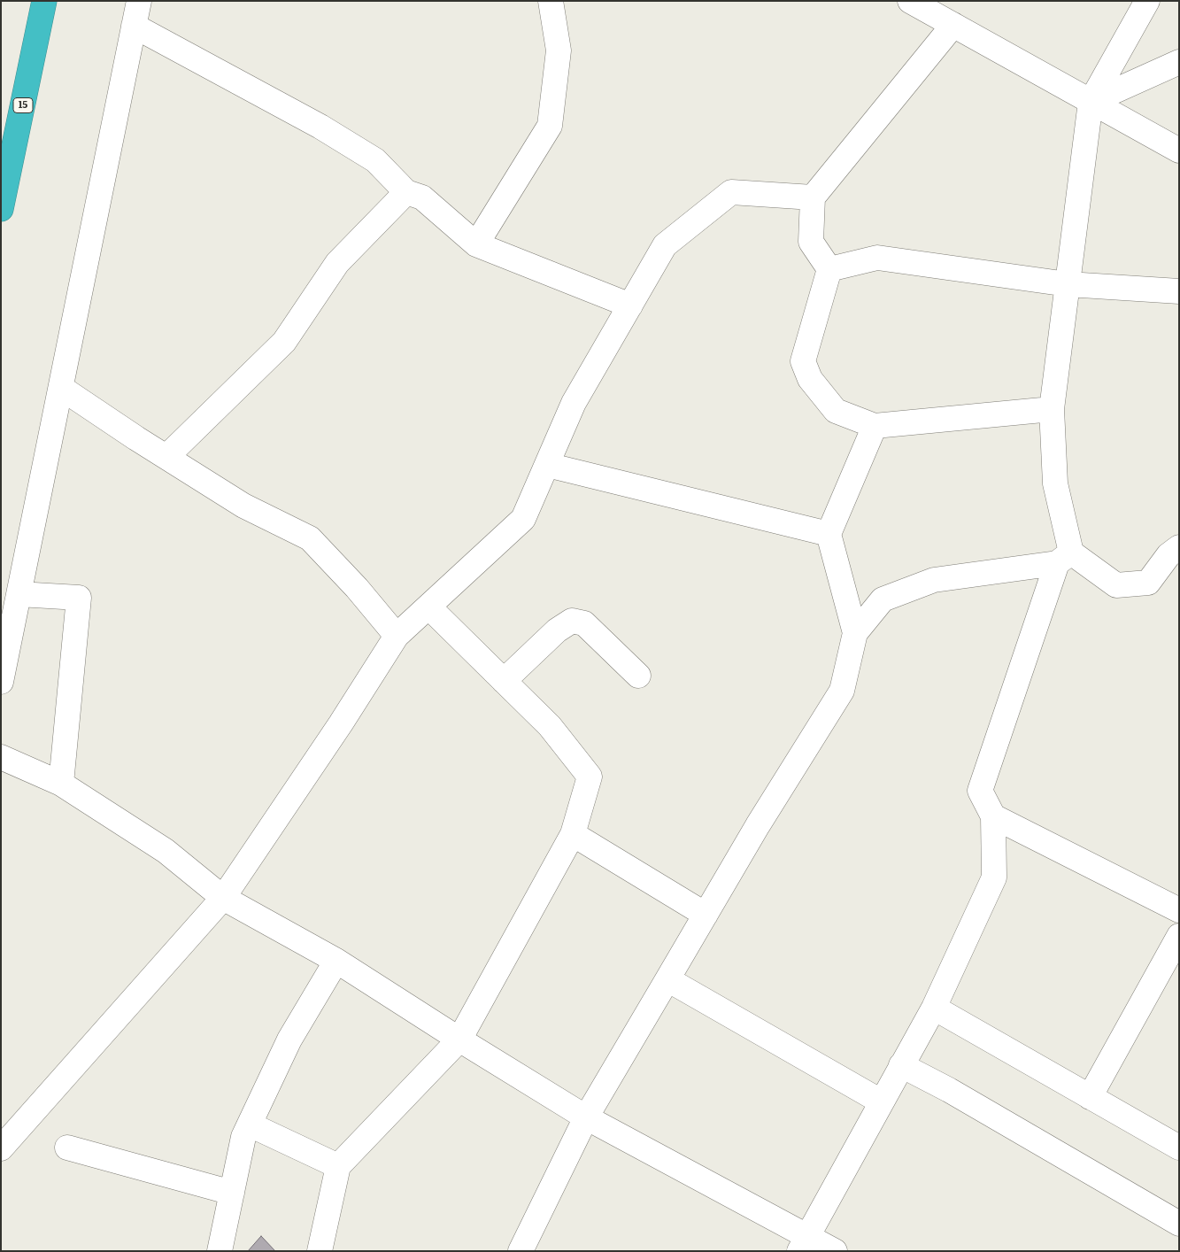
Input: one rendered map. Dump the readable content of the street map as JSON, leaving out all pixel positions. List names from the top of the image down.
{
  "streets": {
    "highway": ["15"]
  }
}
